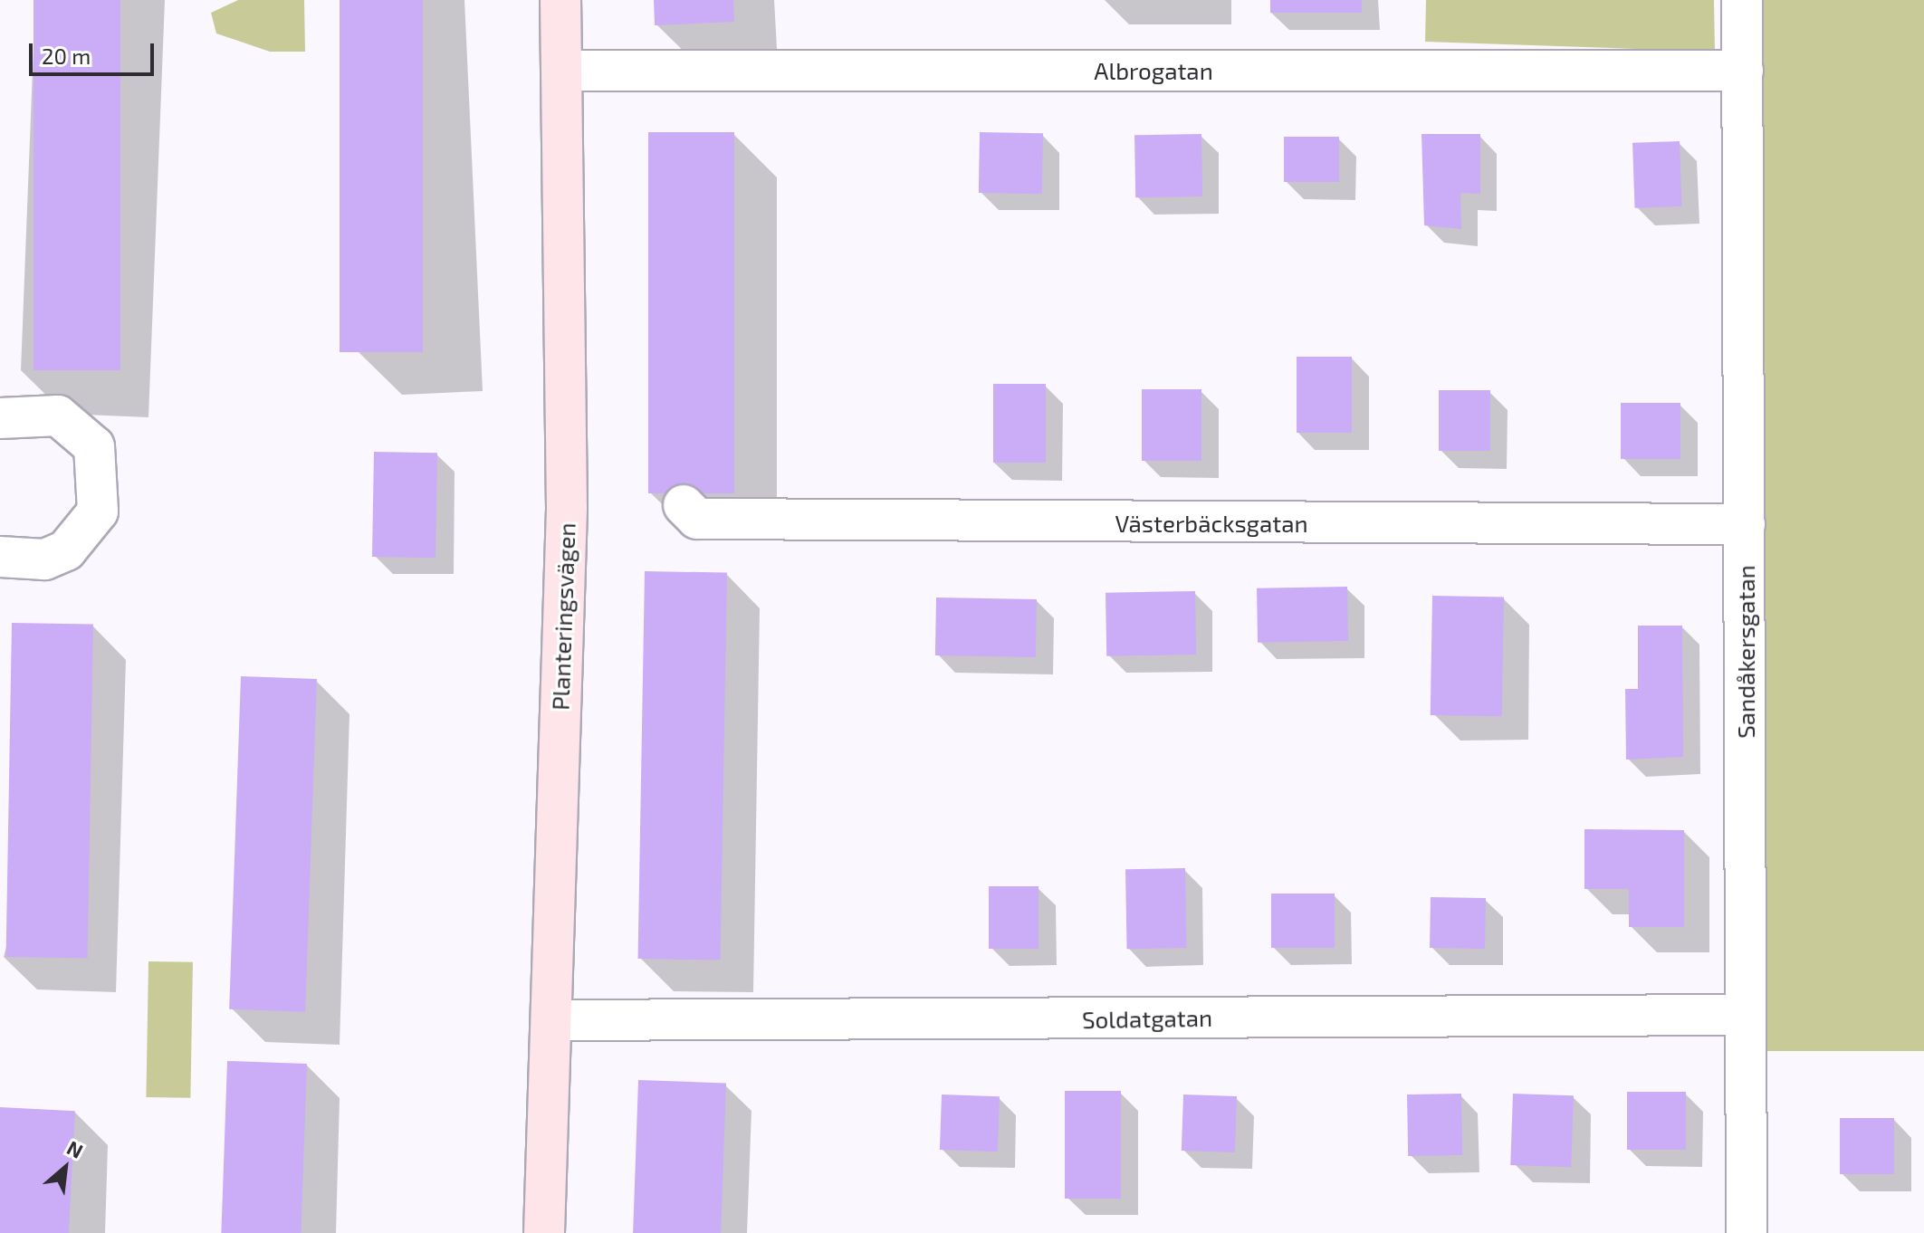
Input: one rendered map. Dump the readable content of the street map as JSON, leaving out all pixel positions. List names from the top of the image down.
{
  "streets": {
    "street": [
      "Albrogatan",
      "Västerbäcksgatan",
      "Planteringsvägen",
      "Sandåkersgatan",
      "Soldatgatan"
    ]
  },
  "crossings": [
    ["Albrogatan", "Planteringsvägen"],
    ["Albrogatan", "Sandåkersgatan"],
    ["Västerbäcksgatan", "Sandåkersgatan"],
    ["Planteringsvägen", "Soldatgatan"],
    ["Sandåkersgatan", "Soldatgatan"]
  ],
  "scale_bar": "20 m",
  "north": "top right"
}
